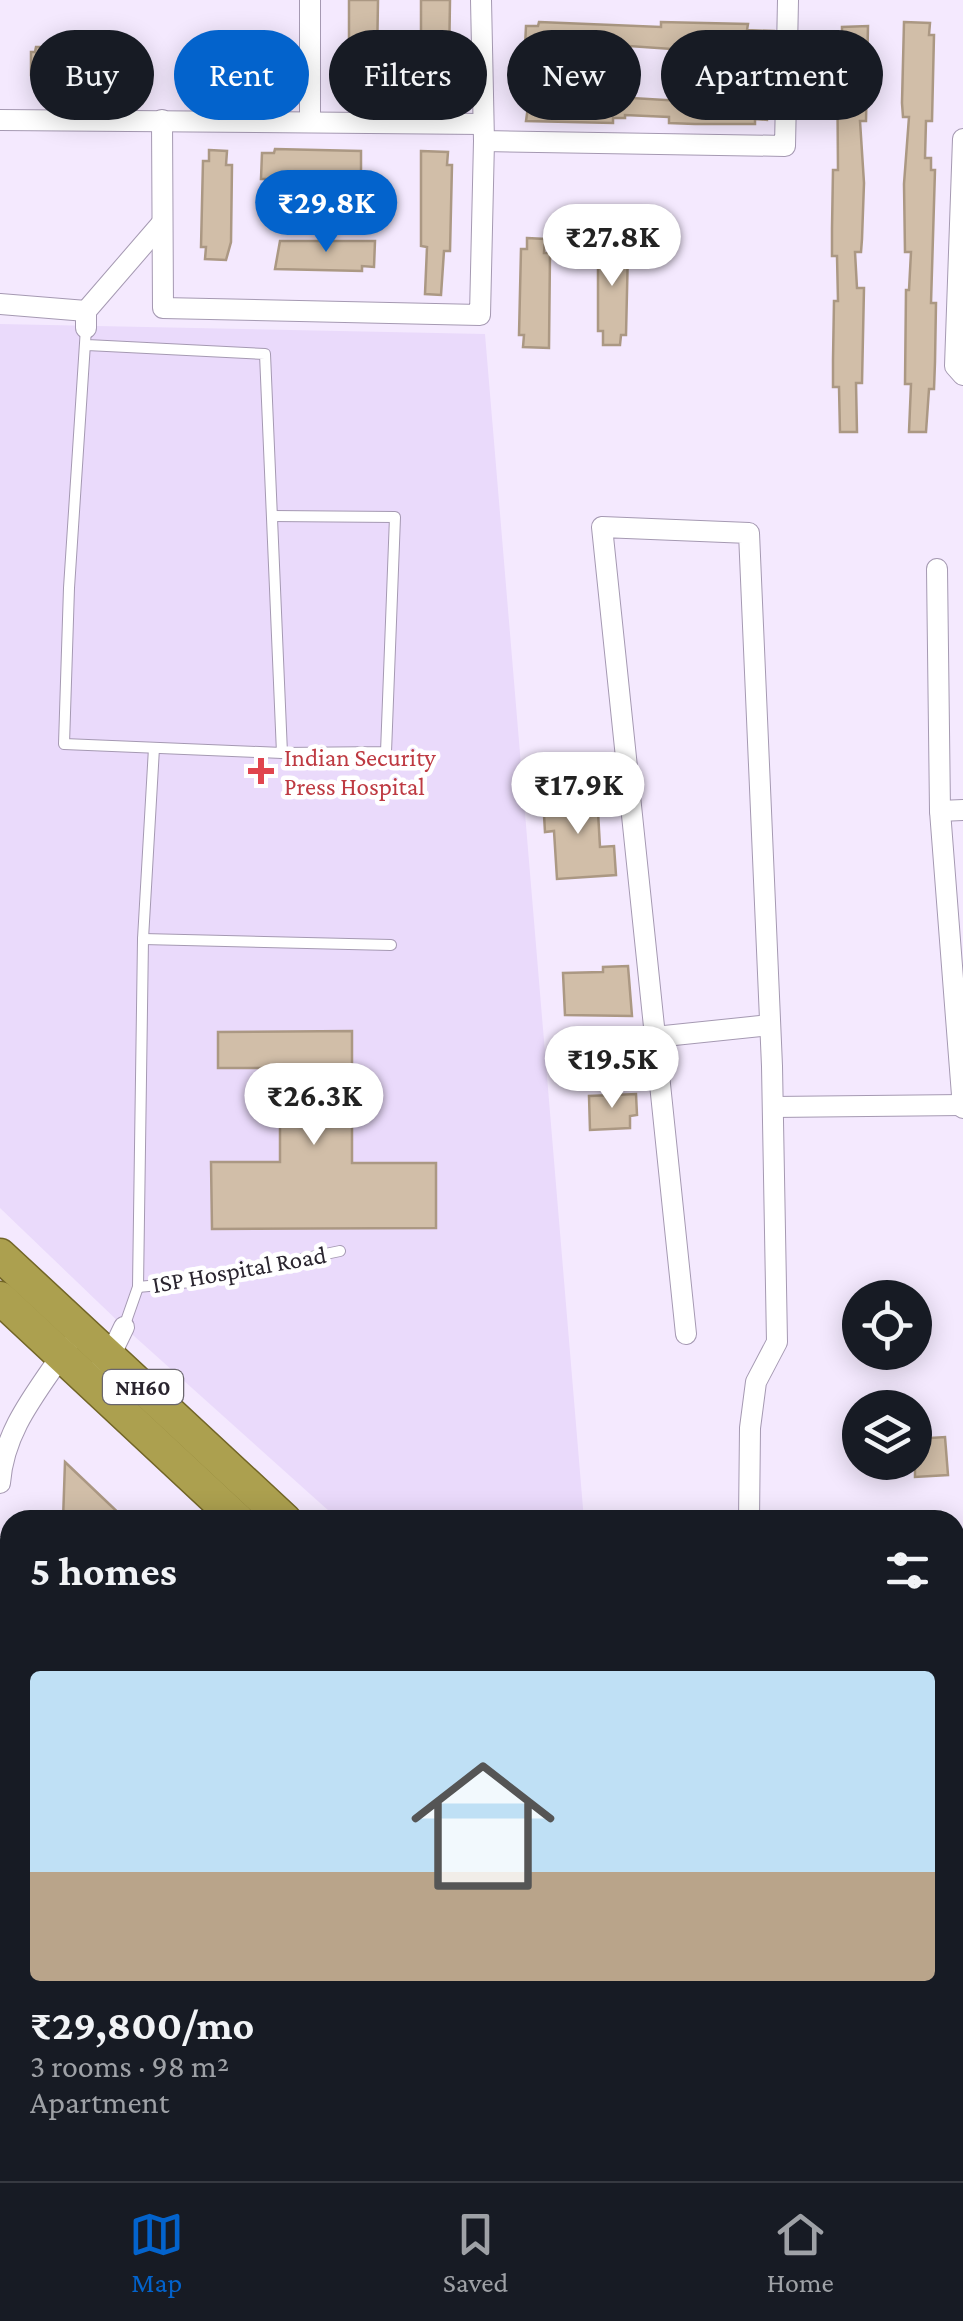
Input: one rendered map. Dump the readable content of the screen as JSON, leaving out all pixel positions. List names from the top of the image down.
{
  "streets": {
    "highway": ["NH60"],
    "lane": ["ISP Hospital Road"]
  },
  "places": {
    "health": ["Indian Security Press Hospital"]
  },
  "page": {
    "chip": [
      "Buy",
      "Rent",
      "Filters",
      "New",
      "Apartment"
    ],
    "price": [
      "₹29.8K",
      "₹27.8K",
      "₹17.9K",
      "₹19.5K",
      "₹26.3K"
    ],
    "heading": "5 homes",
    "list": [
      {
        "name": "₹29,800/mo",
        "note": "3 rooms · 98 m² · Apartment"
      }
    ],
    "tabs": ["Map", "Saved", "Home"]
  }
}
